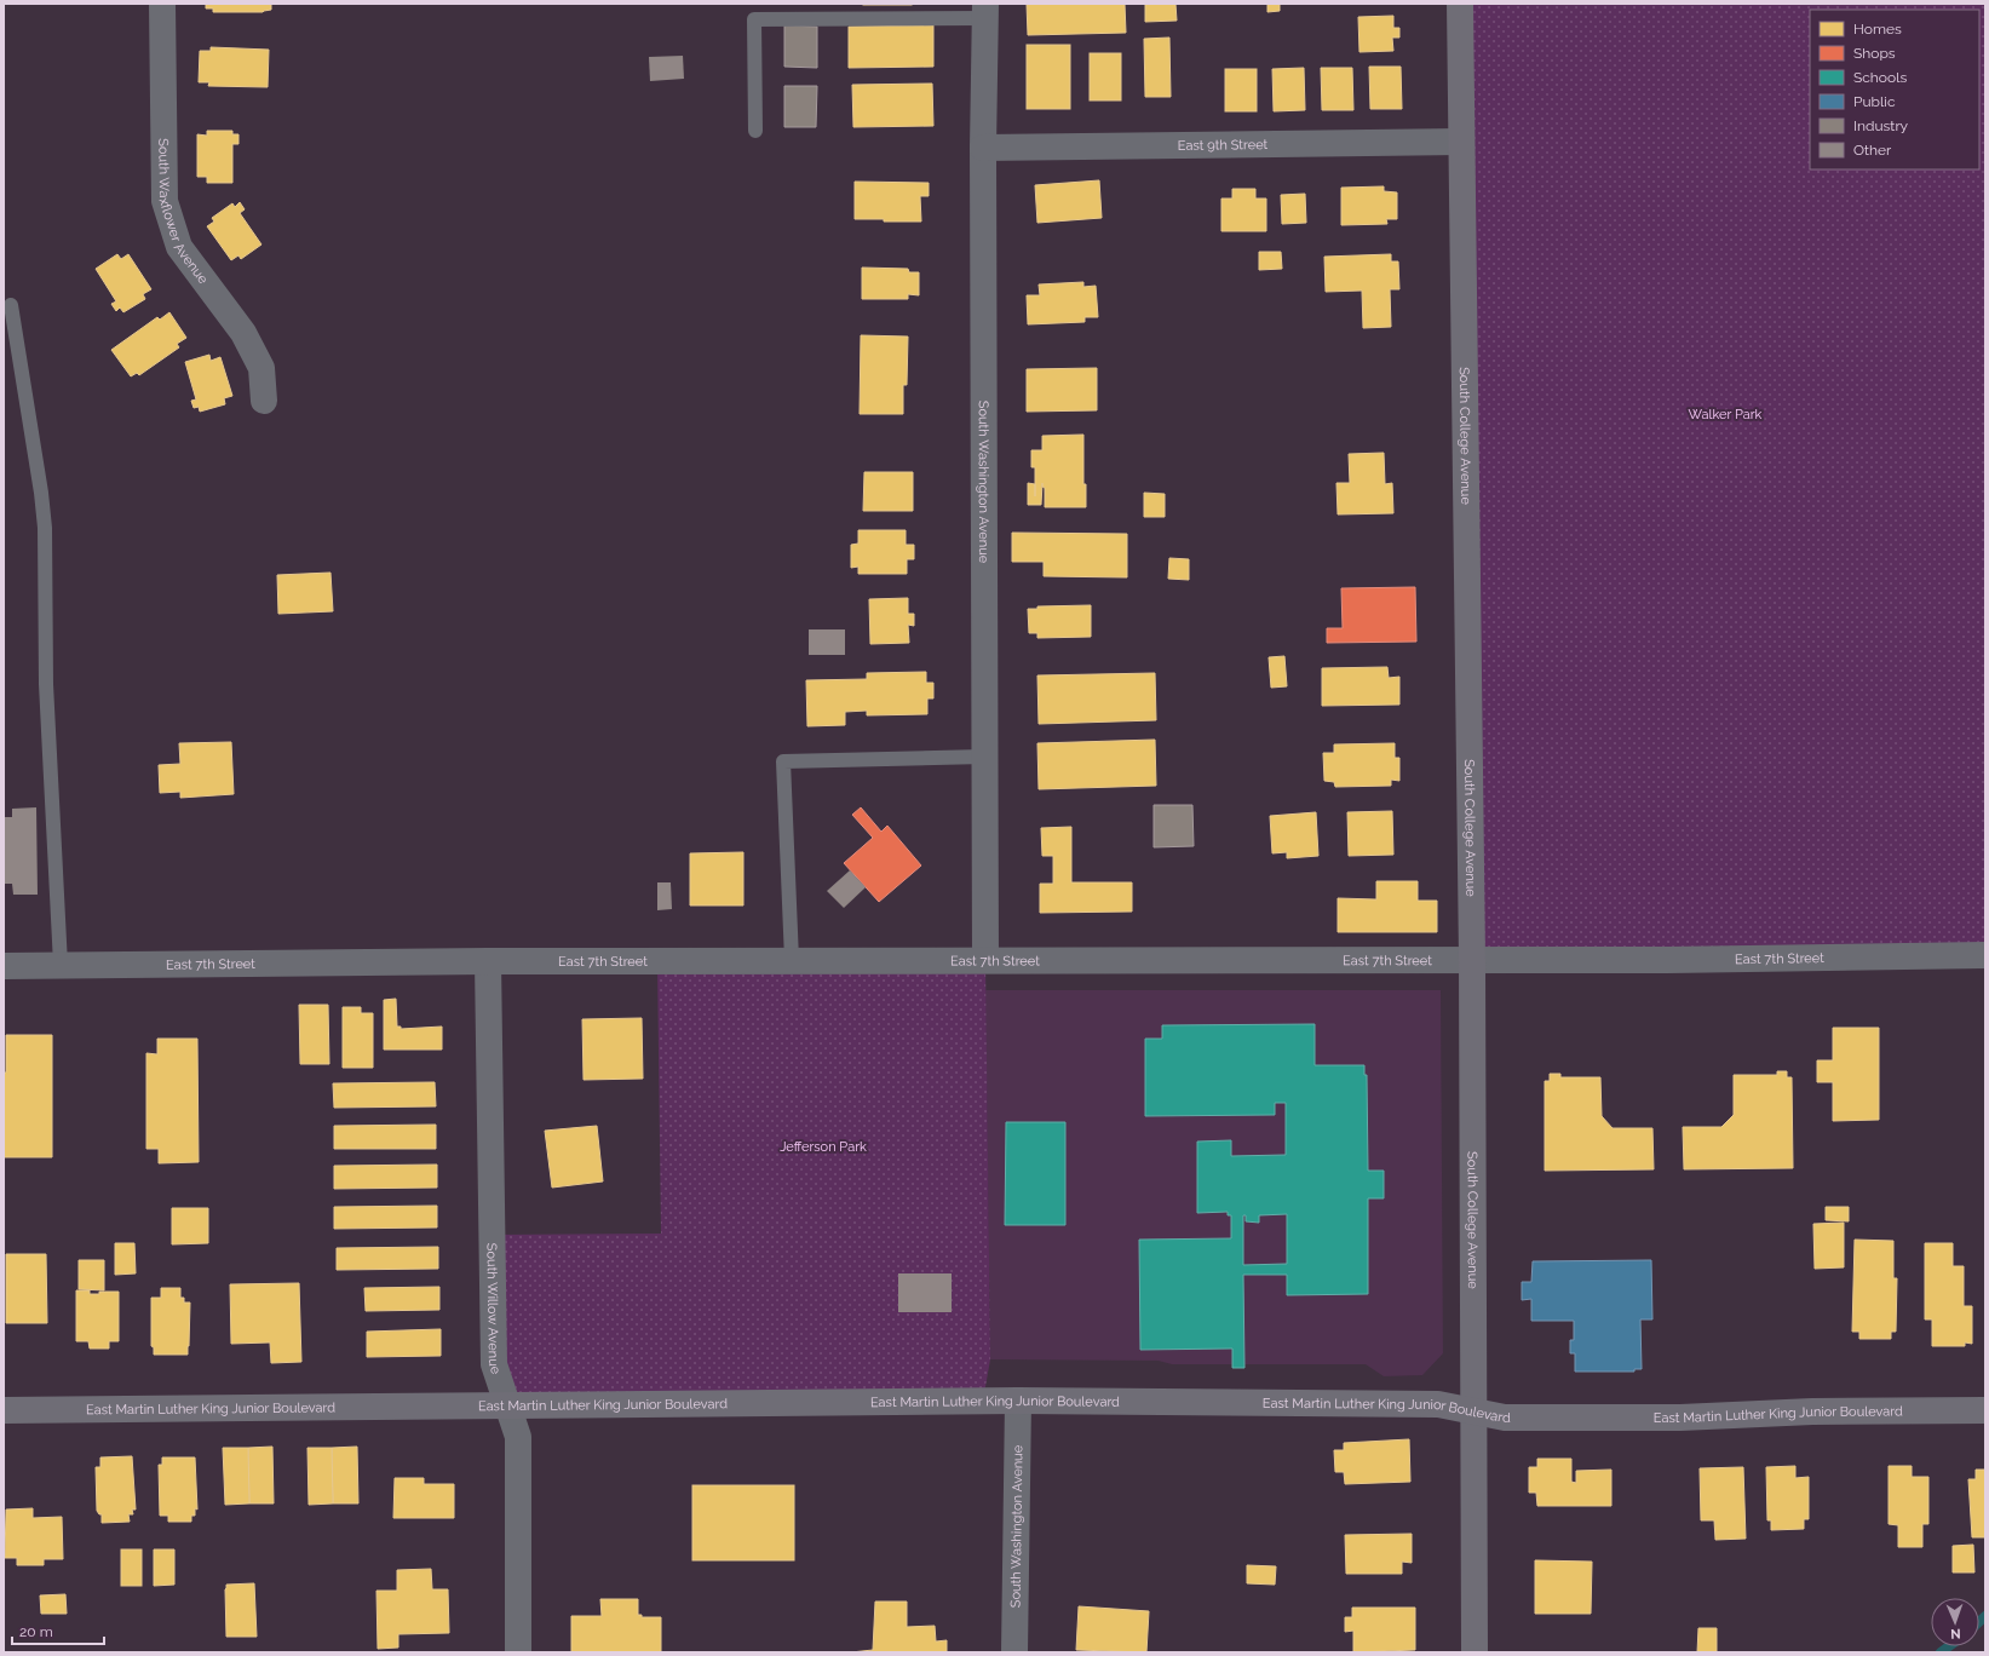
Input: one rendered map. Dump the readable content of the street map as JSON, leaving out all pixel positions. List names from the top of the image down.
{
  "streets": {
    "main road": ["South College Avenue", "East Martin Luther King Junior Boulevard"],
    "street": [
      "East 9th Street",
      "South Waxflower Avenue",
      "South Washington Avenue",
      "East 7th Street",
      "South Willow Avenue"
    ]
  },
  "crossings": [
    ["East 9th Street", "South College Avenue"],
    ["East 9th Street", "South Washington Avenue"],
    ["South College Avenue", "East 7th Street"],
    ["South College Avenue", "East Martin Luther King Junior Boulevard"],
    ["South Washington Avenue", "East 7th Street"],
    ["South Washington Avenue", "East Martin Luther King Junior Boulevard"],
    ["East 7th Street", "South Willow Avenue"],
    ["South Willow Avenue", "East Martin Luther King Junior Boulevard"]
  ],
  "parks": ["Walker Park", "Jefferson Park"],
  "legend": [
    "Homes",
    "Shops",
    "Schools",
    "Public",
    "Industry",
    "Other"
  ],
  "scale_bar": "20 m",
  "north": "bottom"
}
